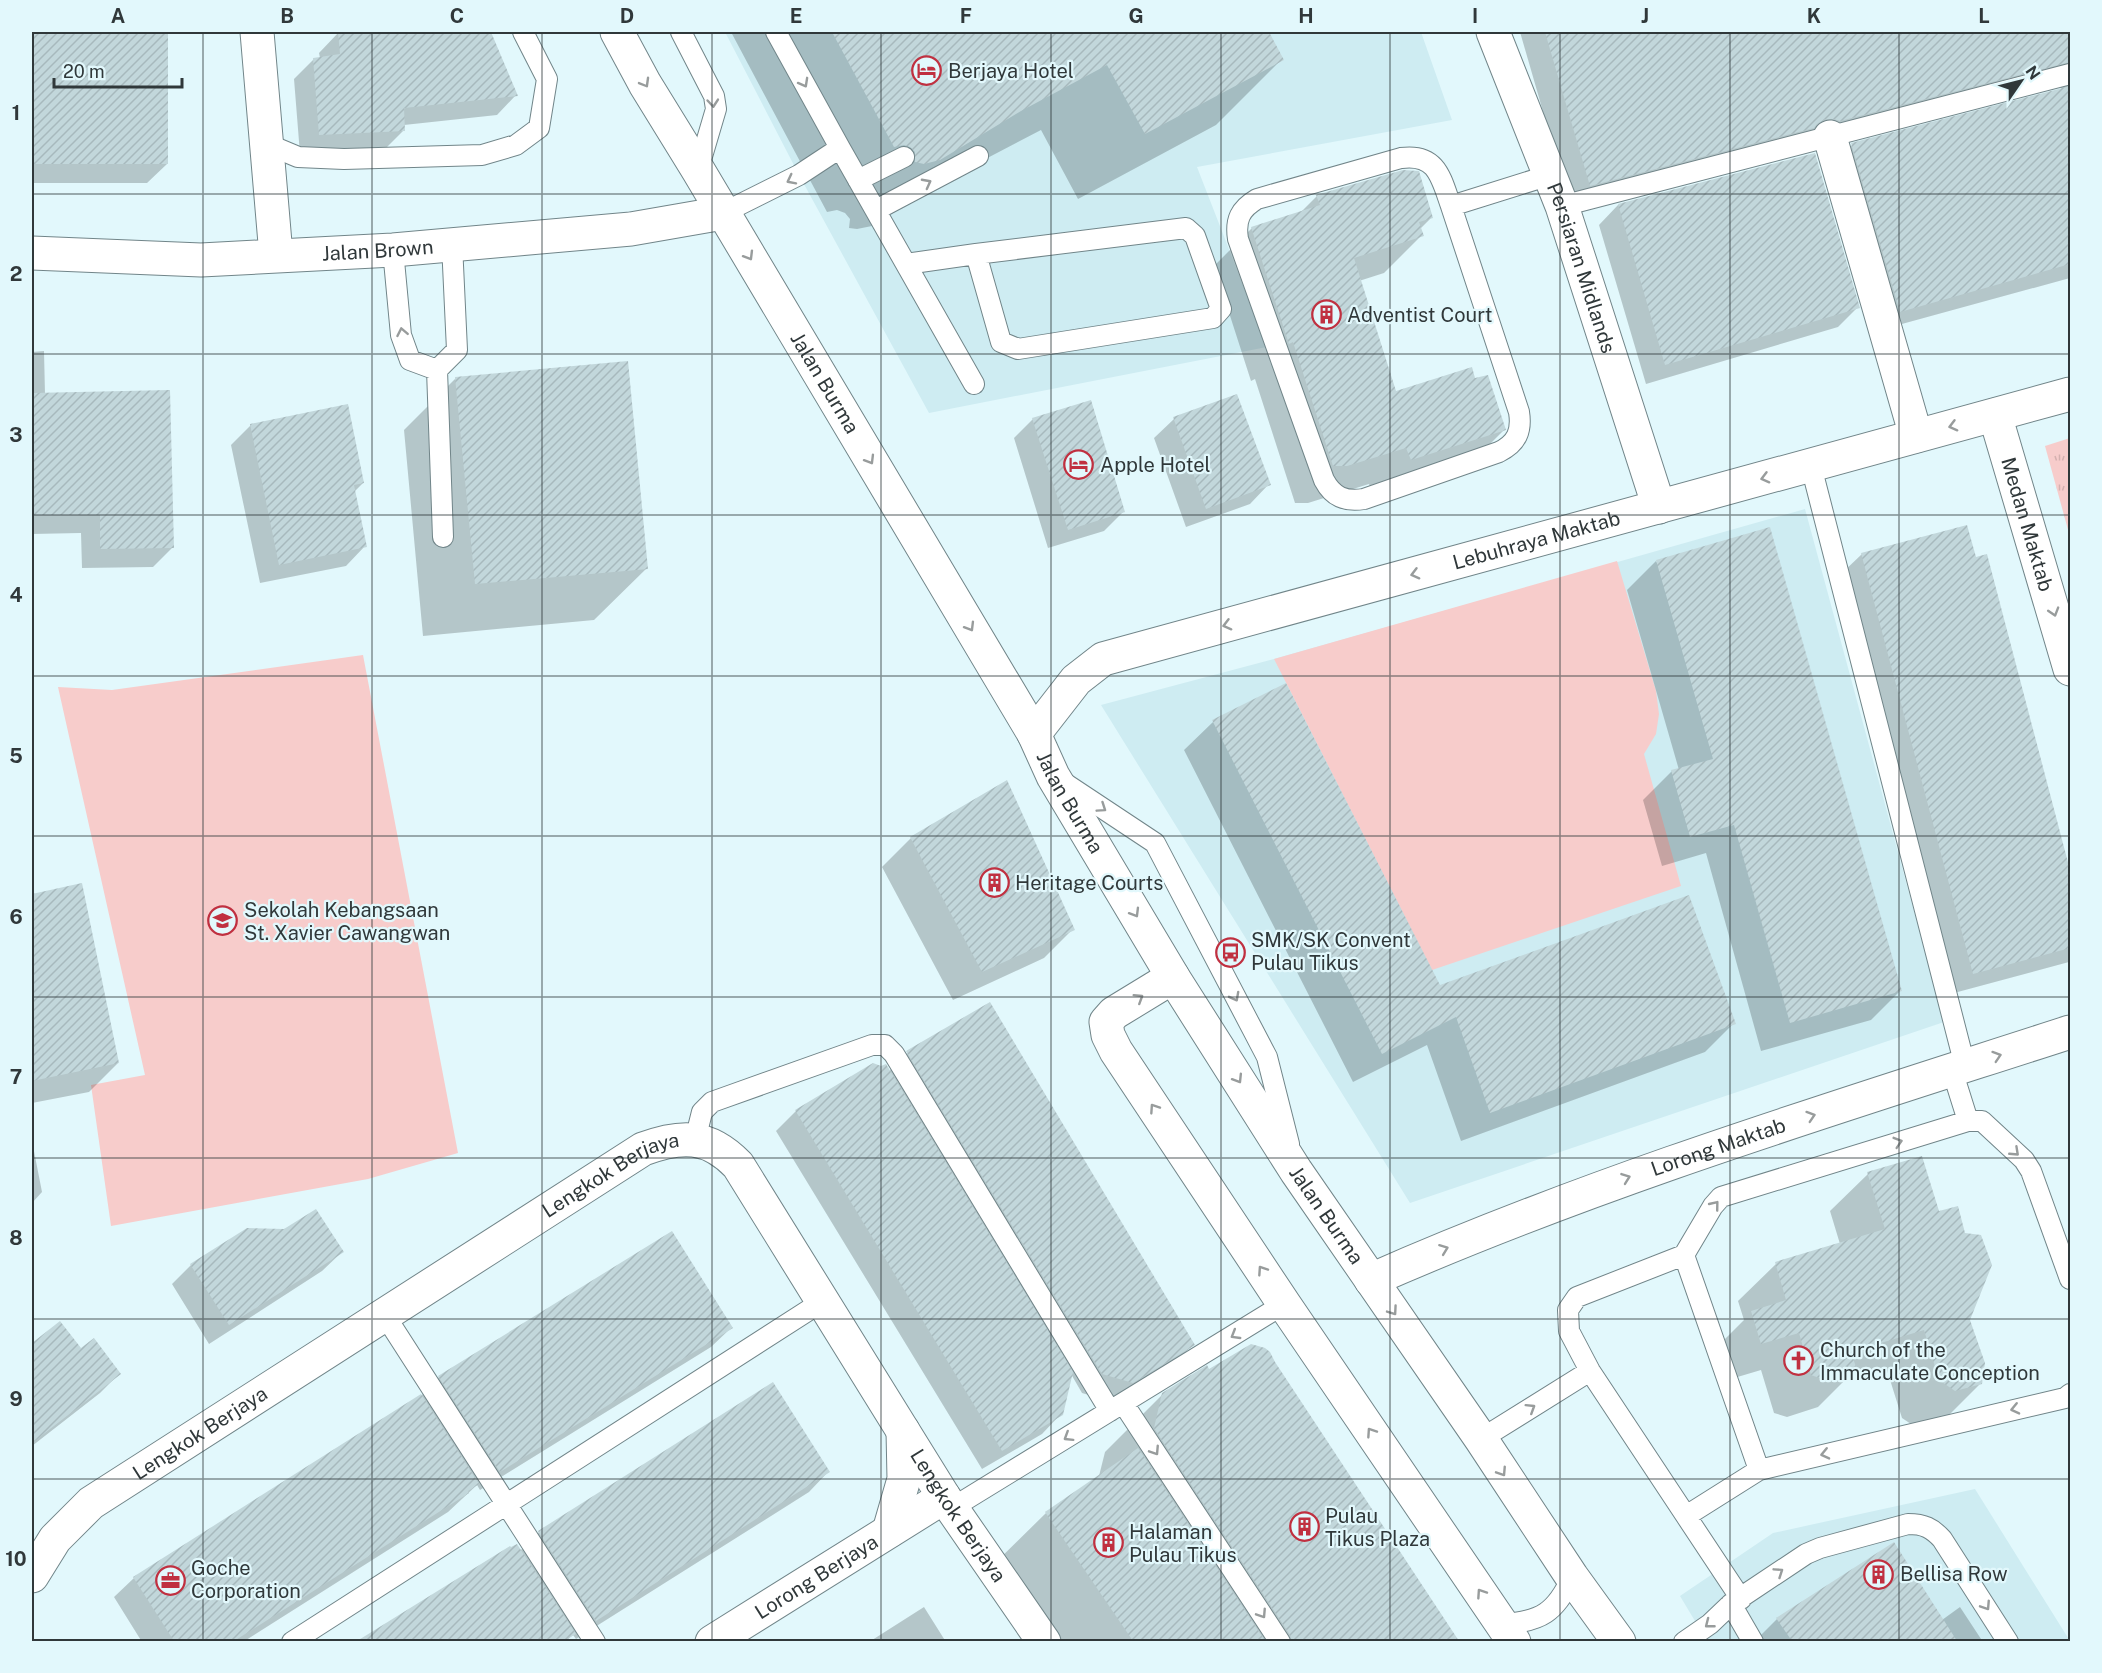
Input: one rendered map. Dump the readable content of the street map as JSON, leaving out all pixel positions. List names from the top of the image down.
{
  "streets": {
    "street": [
      "Jalan Brown",
      "Persiaran Midlands",
      "Jalan Burma",
      "Medan Maktab",
      "Lebuhraya Maktab",
      "Lorong Maktab",
      "Lengkok Berjaya",
      "Lorong Berjaya"
    ]
  },
  "crossings": [
    ["Jalan Brown", "Jalan Burma"],
    ["Persiaran Midlands", "Lebuhraya Maktab"],
    ["Jalan Burma", "Lebuhraya Maktab"],
    ["Jalan Burma", "Lorong Maktab"],
    ["Medan Maktab", "Lebuhraya Maktab"],
    ["Lengkok Berjaya", "Lorong Berjaya"]
  ],
  "one_way": [
    "Jalan Burma",
    "Medan Maktab",
    "Lebuhraya Maktab",
    "Lorong Maktab"
  ],
  "places": {
    "hotel": ["Berjaya Hotel", "Apple Hotel"],
    "building": [
      "Adventist Court",
      "Heritage Courts",
      "Pulau Tikus Plaza",
      "Halaman Pulau Tikus",
      "Bellisa Row"
    ],
    "school or university": ["Sekolah Kebangsaan St. Xavier Cawangwan"],
    "bus stop": ["SMK/SK Convent Pulau Tikus"],
    "church": ["Church of the Immaculate Conception"],
    "office": ["Goche Corporation"]
  },
  "scale_bar": "20 m",
  "north": "top right",
  "grid": {
    "columns": [
      "A",
      "B",
      "C",
      "D",
      "E",
      "F",
      "G",
      "H",
      "I",
      "J",
      "K",
      "L"
    ],
    "rows": [
      "1",
      "2",
      "3",
      "4",
      "5",
      "6",
      "7",
      "8",
      "9",
      "10"
    ]
  }
}
